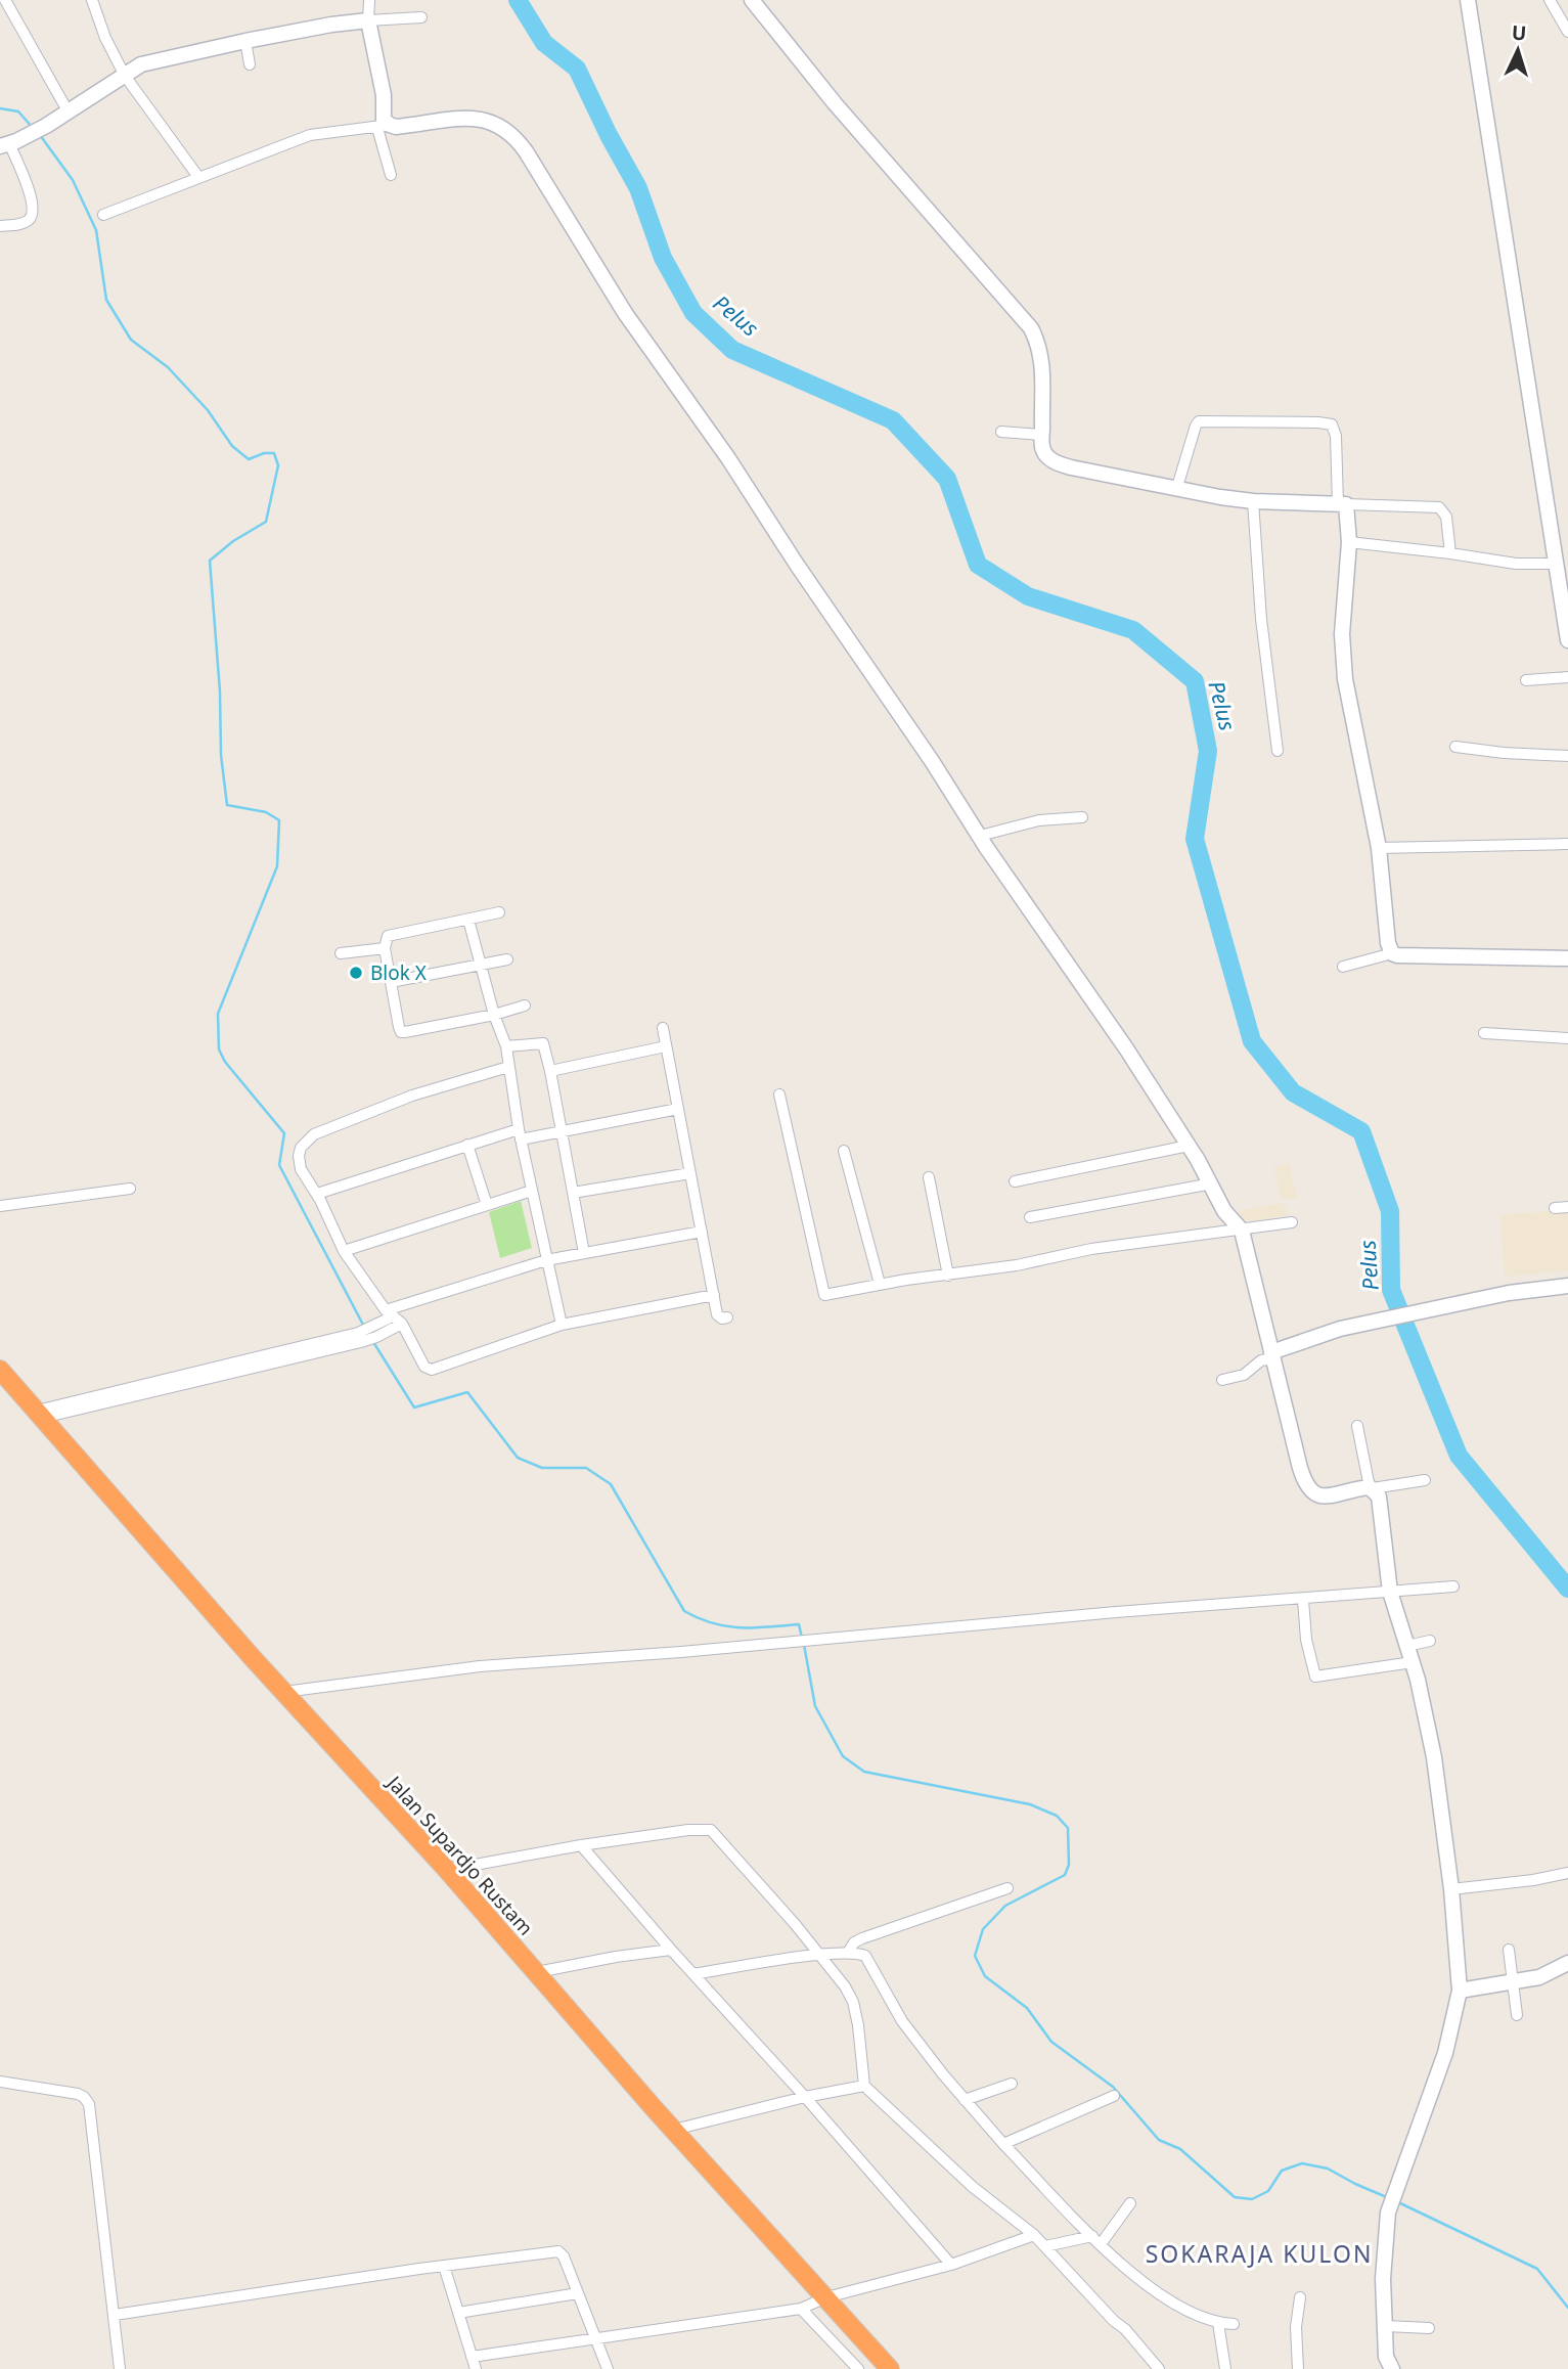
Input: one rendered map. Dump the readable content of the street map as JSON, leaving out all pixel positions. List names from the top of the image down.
{
  "streets": {
    "highway": ["Jalan Supardjo Rustam"]
  },
  "districts": ["SOKARAJA KULON"],
  "water": ["Pelus"],
  "places": ["Blok X"],
  "north": "top"
}
